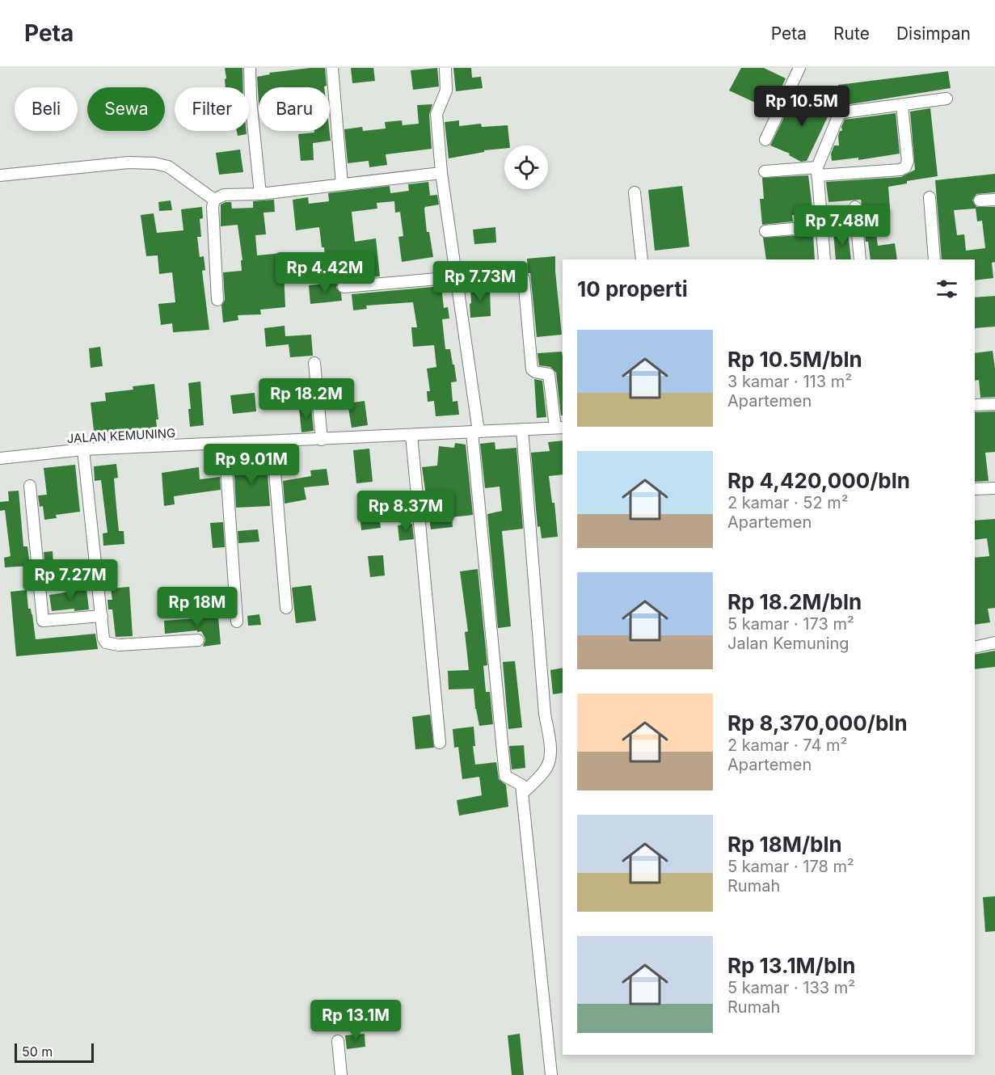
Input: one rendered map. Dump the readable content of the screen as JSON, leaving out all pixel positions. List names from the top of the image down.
{
  "streets": {
    "street": ["JALAN KEMUNING"]
  },
  "scale_bar": "50 m",
  "page": {
    "header": "Peta",
    "nav": ["Peta", "Rute", "Disimpan"],
    "price": [
      "Rp 10.5M",
      "Rp 7.48M",
      "Rp 4.42M",
      "Rp 7.73M",
      "Rp 18.2M",
      "Rp 9.01M",
      "Rp 8.37M",
      "Rp 7.27M",
      "Rp 18M",
      "Rp 13.1M"
    ],
    "chip": [
      "Beli",
      "Sewa",
      "Filter",
      "Baru"
    ],
    "heading": "10 properti",
    "list": [
      {
        "name": "Rp 10.5M/bln",
        "note": "3 kamar · 113 m² · Apartemen"
      },
      {
        "name": "Rp 4,420,000/bln",
        "note": "2 kamar · 52 m² · Apartemen"
      },
      {
        "name": "Rp 18.2M/bln",
        "note": "5 kamar · 173 m² · Jalan Kemuning"
      },
      {
        "name": "Rp 8,370,000/bln",
        "note": "2 kamar · 74 m² · Apartemen"
      },
      {
        "name": "Rp 18M/bln",
        "note": "5 kamar · 178 m² · Rumah"
      },
      {
        "name": "Rp 13.1M/bln",
        "note": "5 kamar · 133 m² · Rumah"
      }
    ],
    "scale": "50 m"
  }
}
